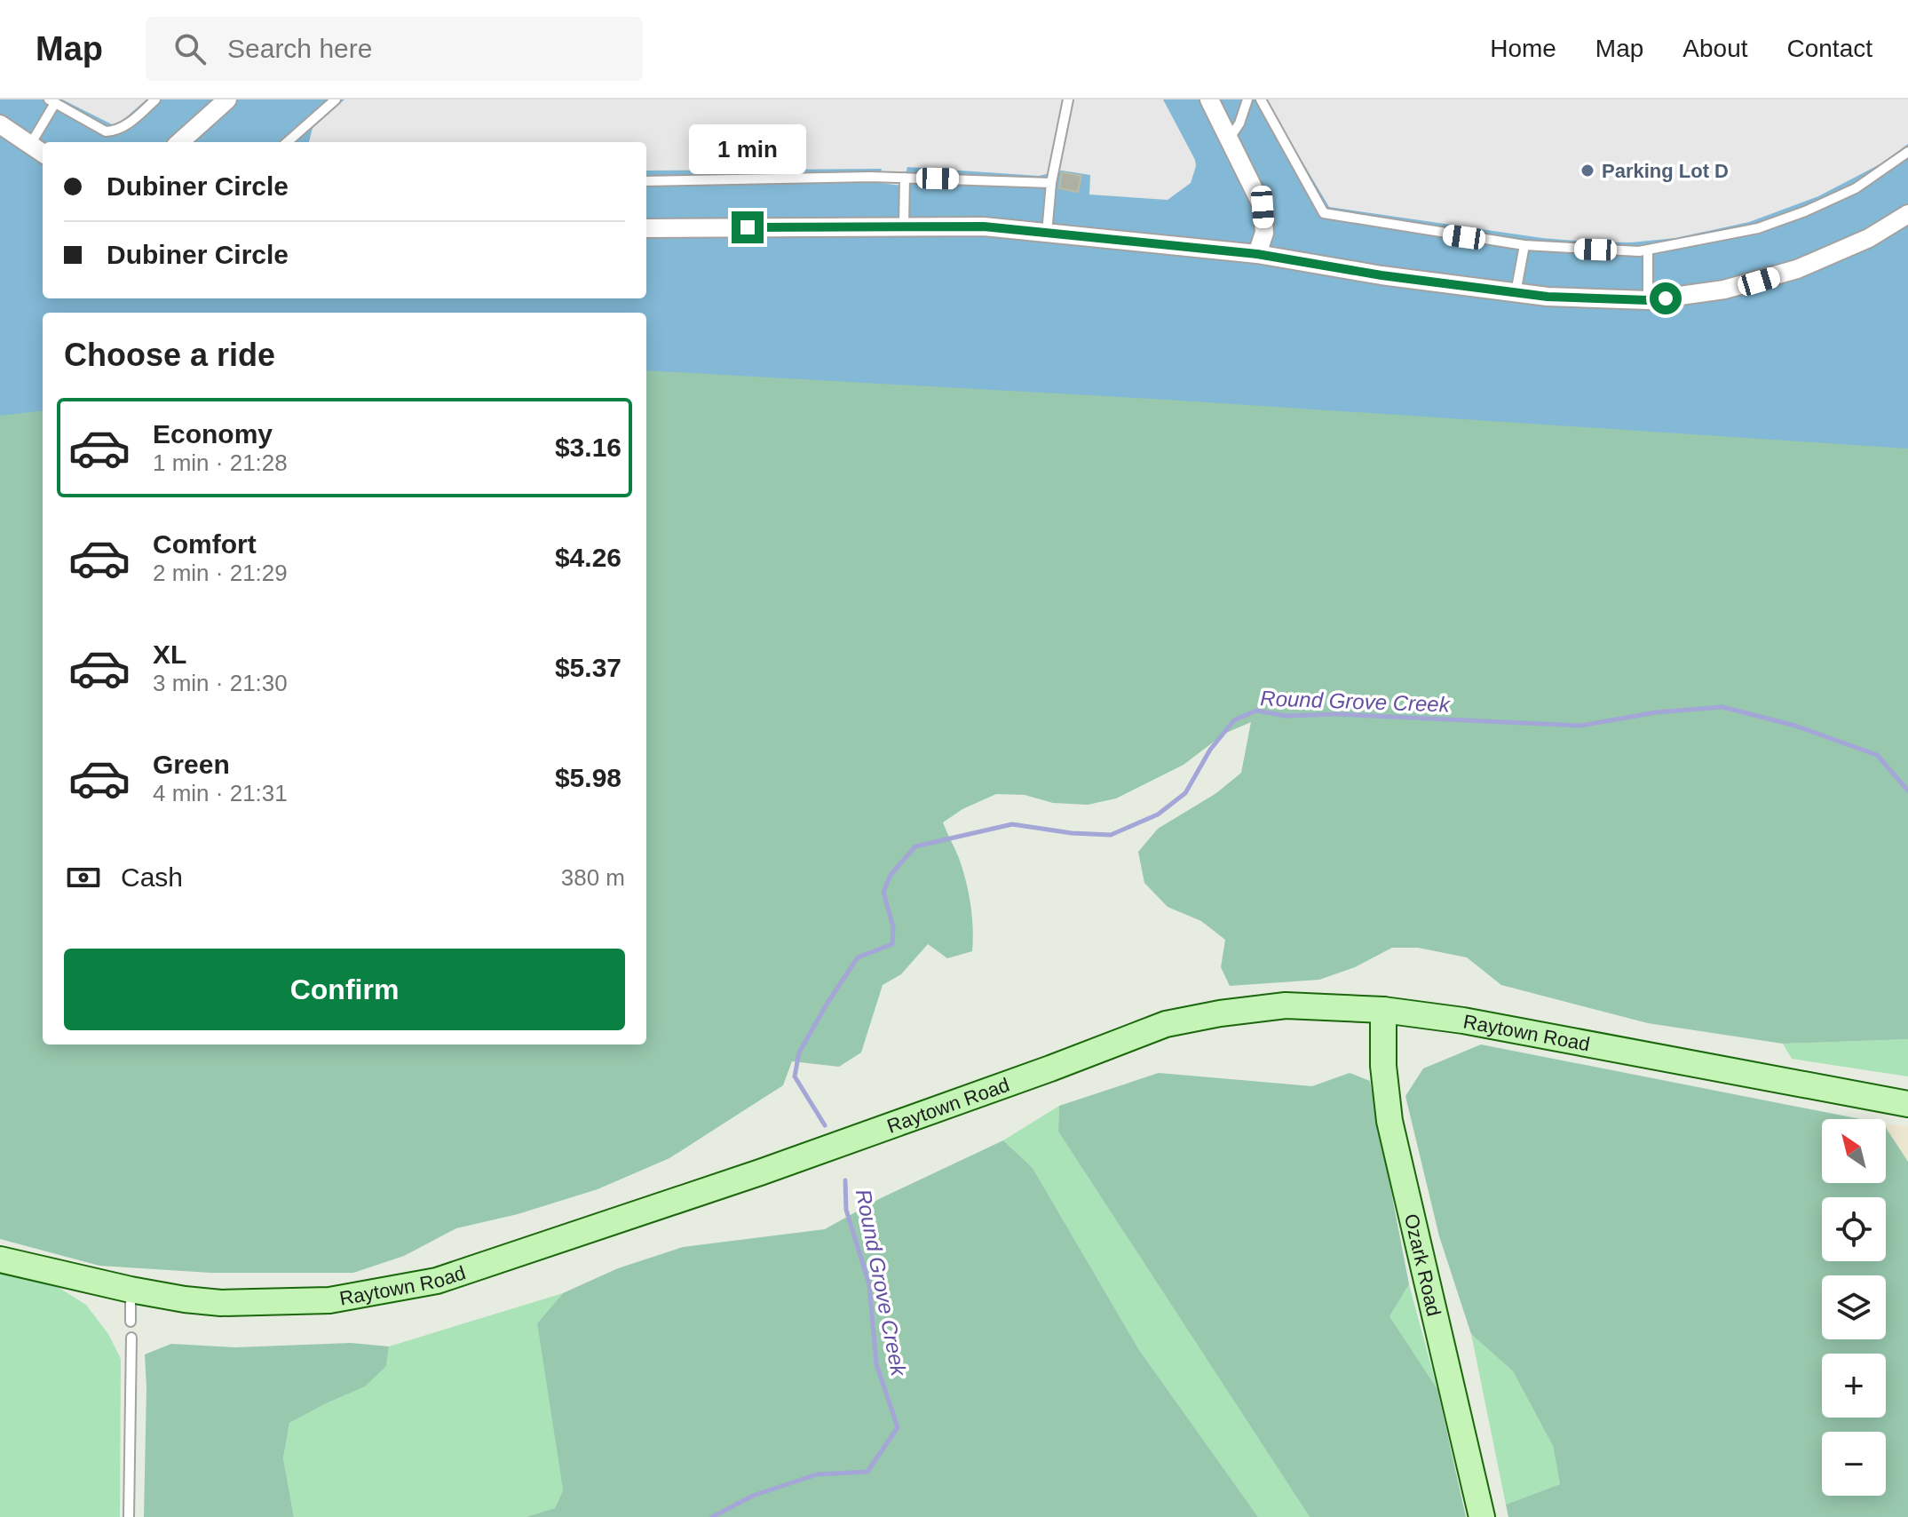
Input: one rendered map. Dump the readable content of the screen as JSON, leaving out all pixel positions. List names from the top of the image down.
{
  "streets": {
    "main road": ["Raytown Road", "Ozark Road"]
  },
  "crossings": [
    ["Raytown Road", "Ozark Road"]
  ],
  "water": ["Round Grove Creek"],
  "places": ["Parking Lot D"],
  "north": "top left",
  "page": {
    "header": "Map",
    "search": "Search here",
    "nav": [
      "Home",
      "Map",
      "About",
      "Contact"
    ],
    "bubble": "1 min",
    "banner": ["Dubiner Circle", "Dubiner Circle"],
    "heading": "Choose a ride",
    "list": [
      {
        "name": "Economy",
        "note": "1 min · 21:28",
        "value": "$3.16"
      },
      {
        "name": "Comfort",
        "note": "2 min · 21:29",
        "value": "$4.26"
      },
      {
        "name": "XL",
        "note": "3 min · 21:30",
        "value": "$5.37"
      },
      {
        "name": "Green",
        "note": "4 min · 21:31",
        "value": "$5.98"
      }
    ],
    "pay": ["Cash", "380 m"],
    "buttons": "Confirm",
    "map_buttons": ["+", "−"]
  }
}
